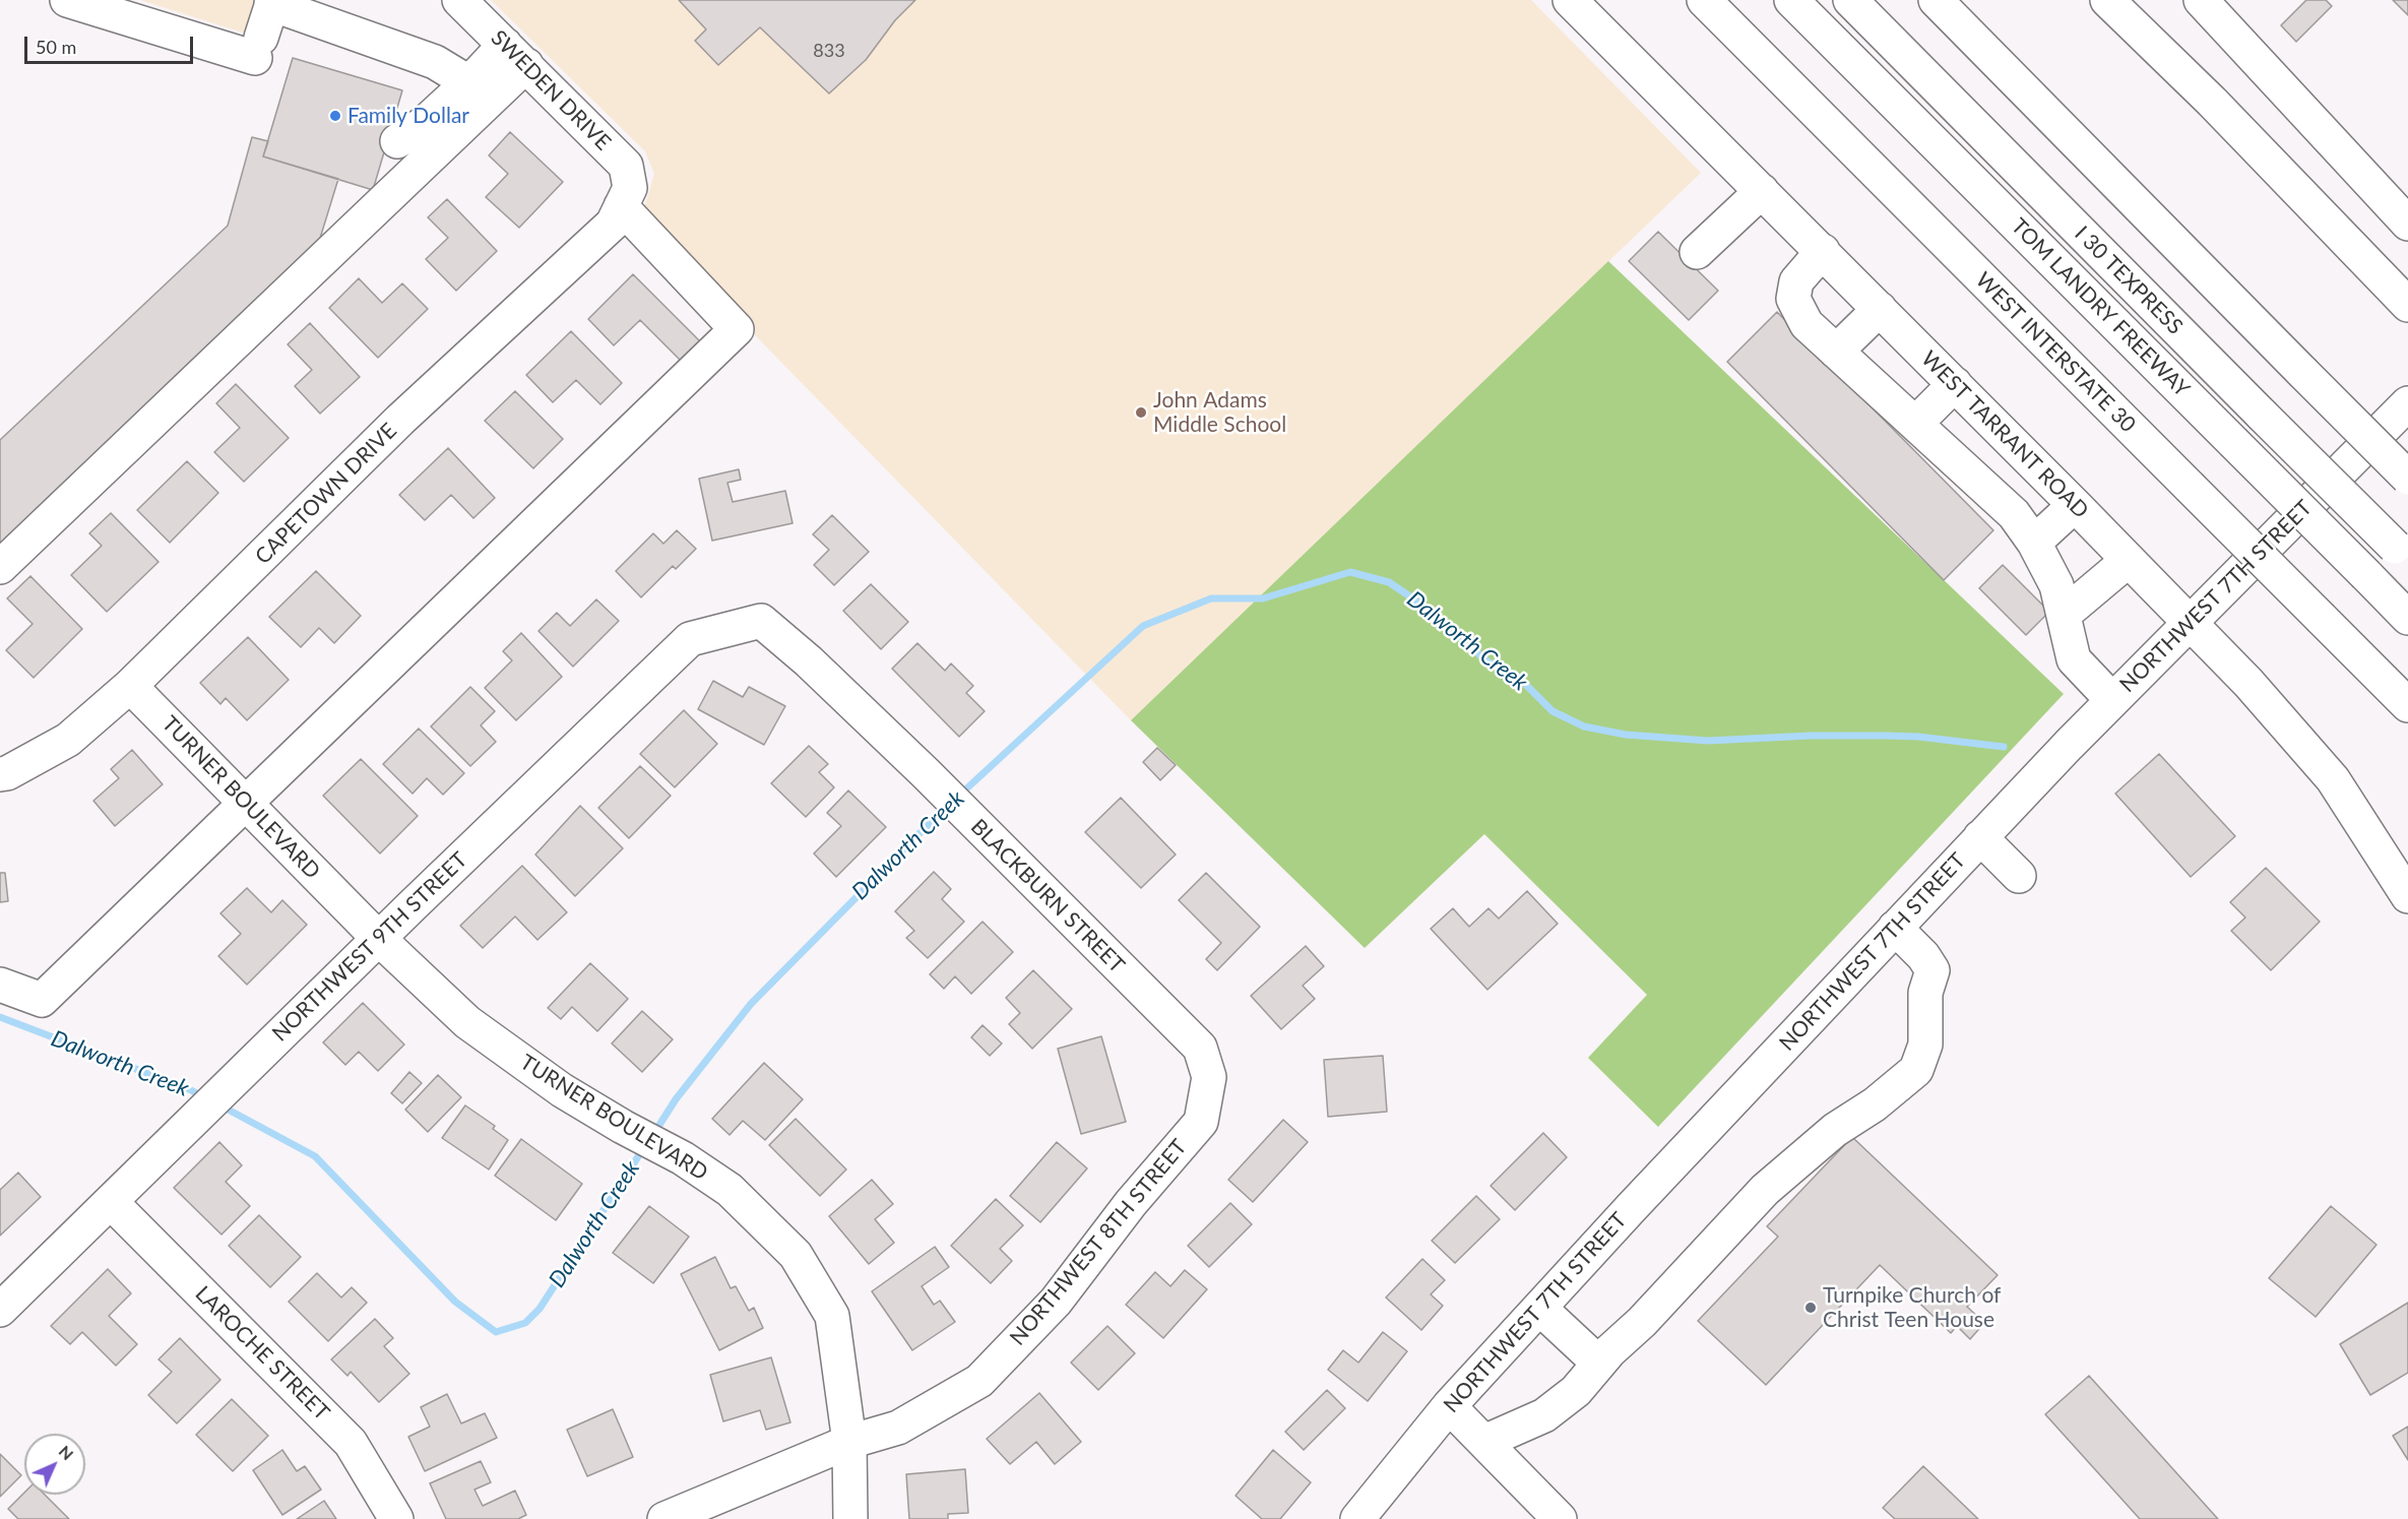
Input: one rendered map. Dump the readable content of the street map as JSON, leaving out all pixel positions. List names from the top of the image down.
{
  "streets": {
    "main road": [
      "SWEDEN DRIVE",
      "I 30 TEXPRESS",
      "TOM LANDRY FREEWAY",
      "WEST INTERSTATE 30",
      "WEST TARRANT ROAD",
      "CAPETOWN DRIVE",
      "NORTHWEST 7TH STREET",
      "TURNER BOULEVARD",
      "BLACKBURN STREET",
      "NORTHWEST 9TH STREET",
      "NORTHWEST 8TH STREET",
      "LAROCHE STREET"
    ]
  },
  "crossings": [
    ["SWEDEN DRIVE", "CAPETOWN DRIVE"],
    ["WEST TARRANT ROAD", "NORTHWEST 7TH STREET"],
    ["CAPETOWN DRIVE", "TURNER BOULEVARD"],
    ["TURNER BOULEVARD", "NORTHWEST 9TH STREET"],
    ["TURNER BOULEVARD", "NORTHWEST 8TH STREET"],
    ["BLACKBURN STREET", "NORTHWEST 9TH STREET"],
    ["BLACKBURN STREET", "NORTHWEST 8TH STREET"],
    ["NORTHWEST 9TH STREET", "LAROCHE STREET"]
  ],
  "water": ["Dalworth Creek"],
  "places": ["Family Dollar", "John Adams Middle School", "Turnpike Church of Christ Teen House"],
  "house_numbers": ["833"],
  "scale_bar": "50 m",
  "north": "top right"
}
